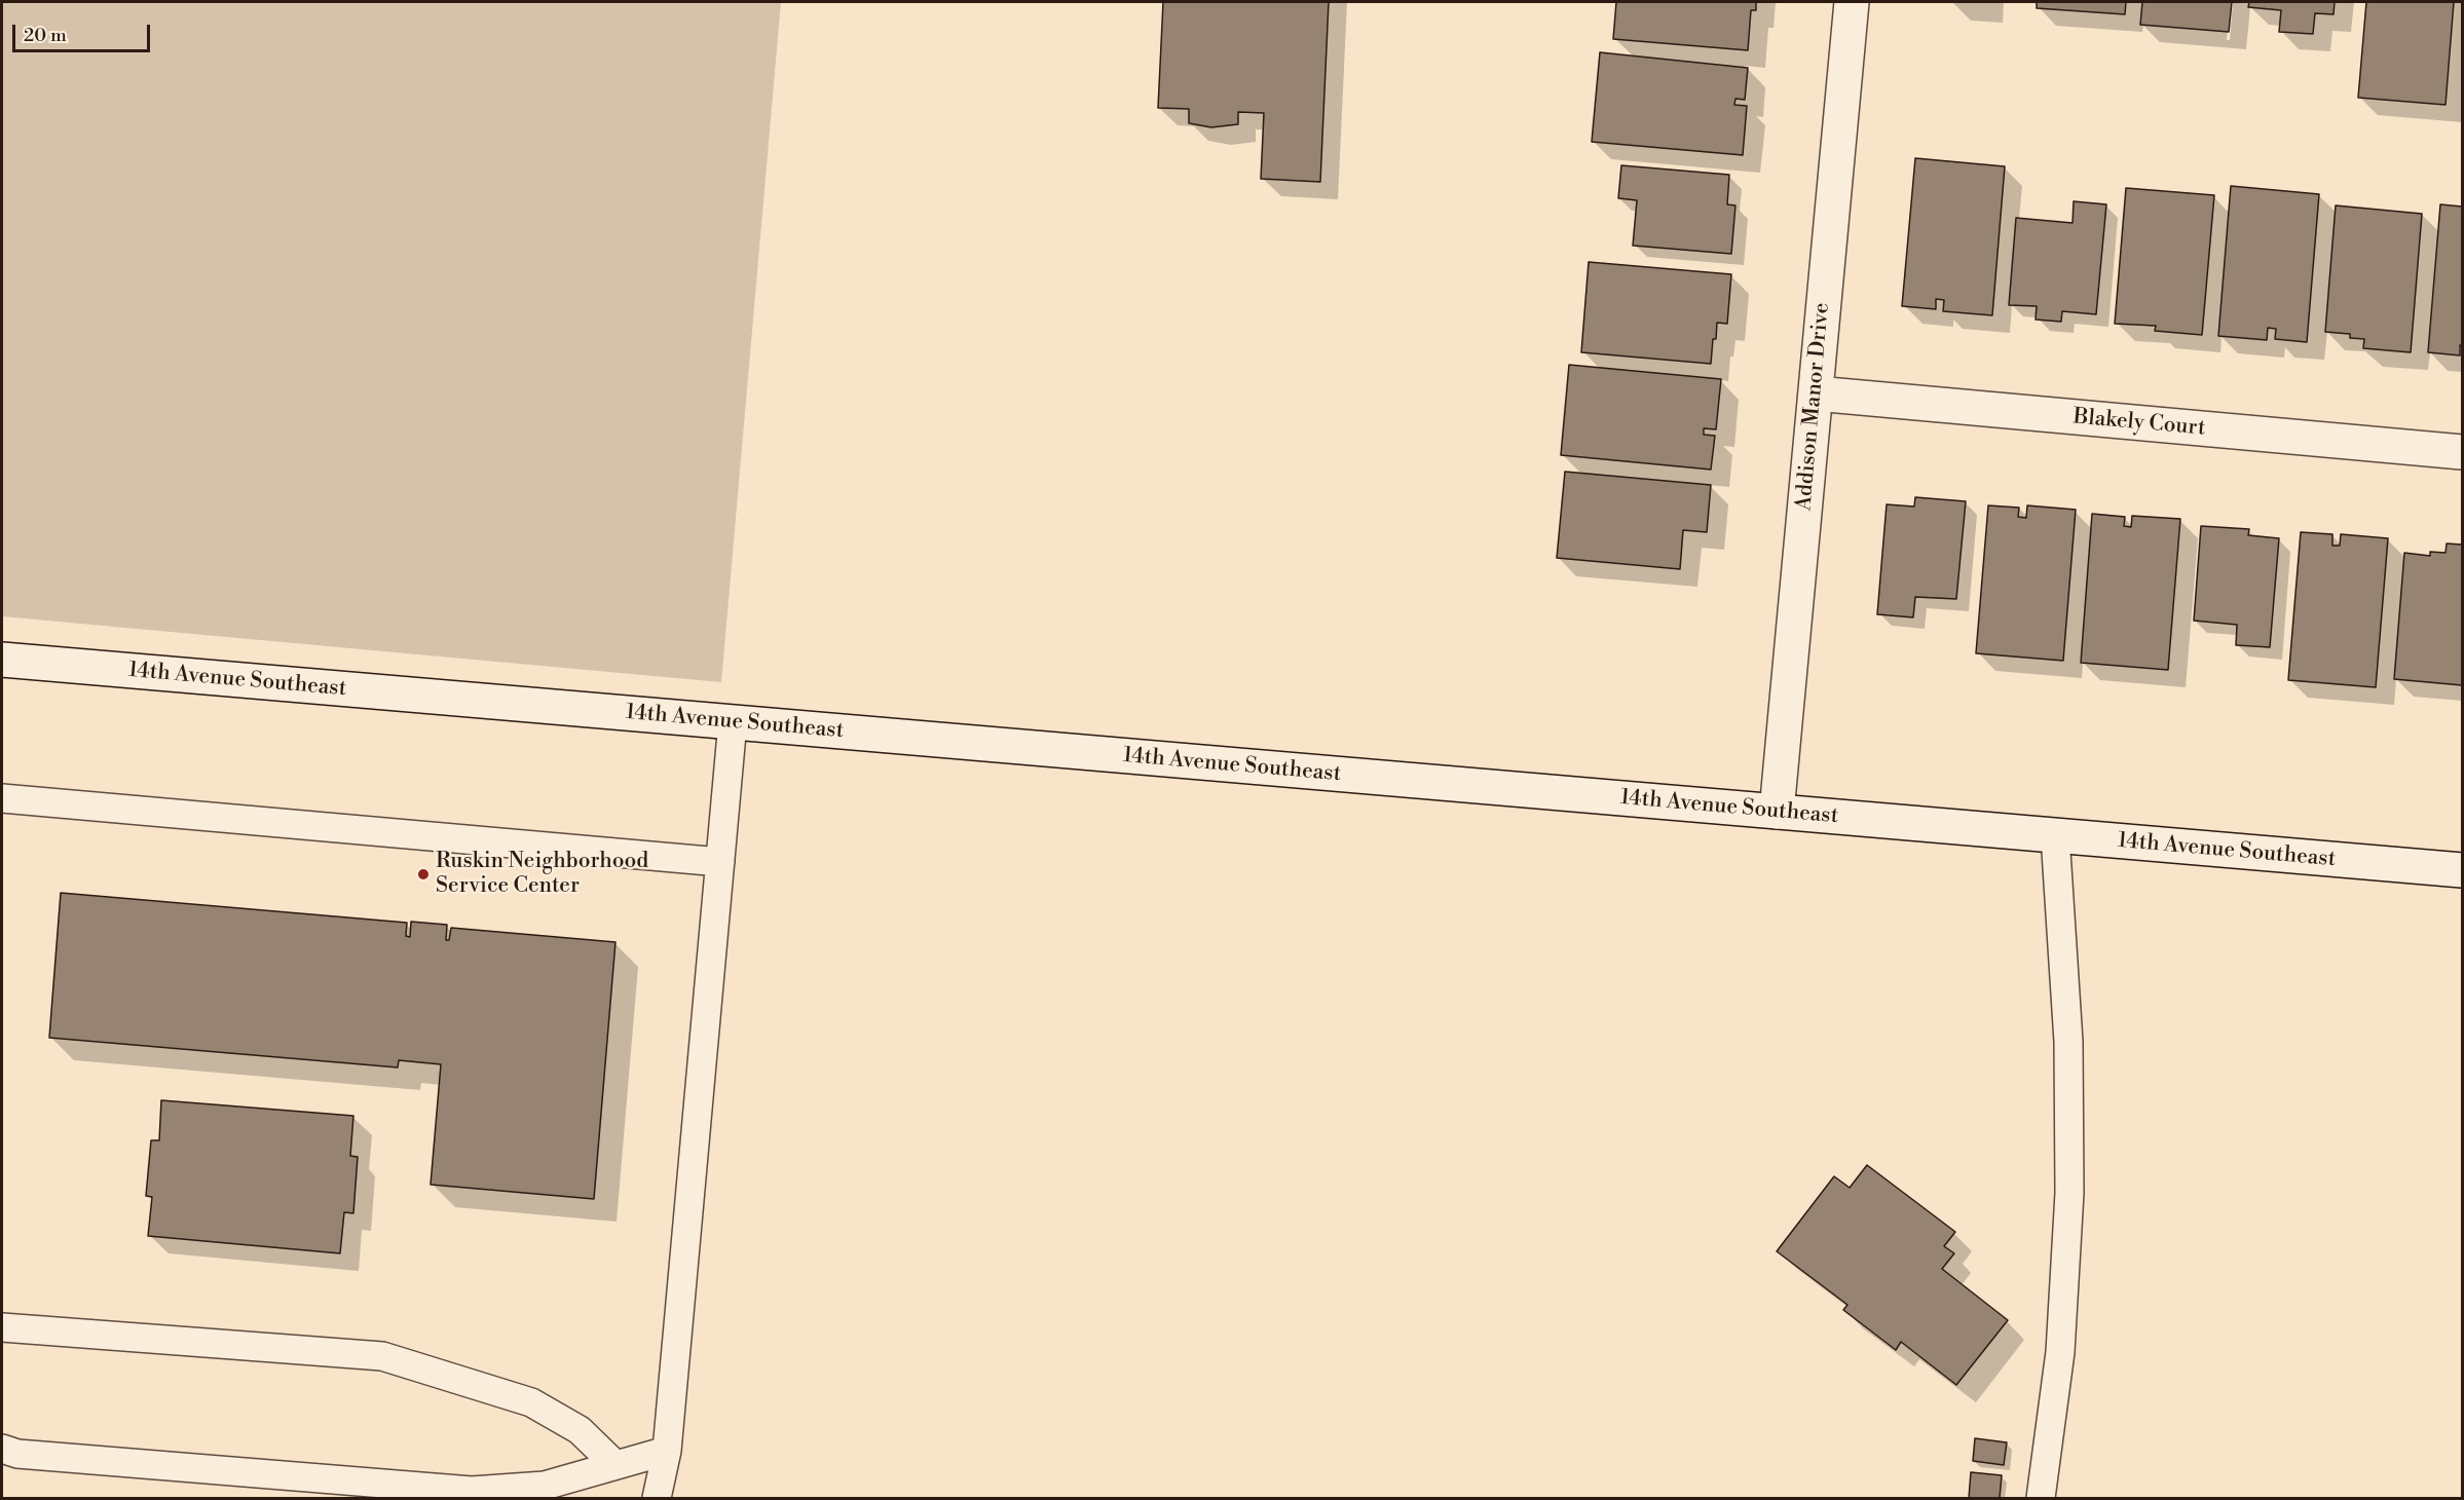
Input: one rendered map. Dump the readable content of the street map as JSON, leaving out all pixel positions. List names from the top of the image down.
{
  "streets": {
    "street": ["Addison Manor Drive", "Blakely Court", "14th Avenue Southeast"]
  },
  "crossings": [
    ["Addison Manor Drive", "Blakely Court"],
    ["Addison Manor Drive", "14th Avenue Southeast"]
  ],
  "places": ["Ruskin Neighborhood Service Center"],
  "scale_bar": "20 m"
}
